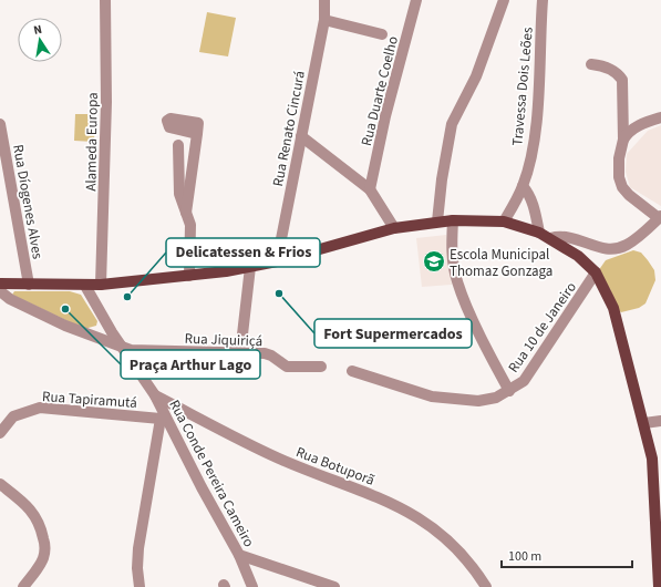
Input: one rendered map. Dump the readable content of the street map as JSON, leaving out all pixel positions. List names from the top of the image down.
{
  "streets": {
    "street": [
      "Travessa Dois Leões",
      "Rua Duarte Coelho",
      "Rua Renato Cincurá",
      "Alameda Europa",
      "Rua Díogenes Alves",
      "Rua 10 de Janeiro",
      "Rua Jiquiriçá",
      "Rua Tapiramutá",
      "Rua Botuporã",
      "Rua Conde Pereira Cameiro"
    ]
  },
  "crossings": [
    ["Rua Jiquiriçá", "Rua Conde Pereira Cameiro"],
    ["Rua Tapiramutá", "Rua Conde Pereira Cameiro"],
    ["Rua Botuporã", "Rua Conde Pereira Cameiro"]
  ],
  "places": {
    "school or university": ["Escola Municipal Thomaz Gonzaga"],
    "other": ["Fort Supermercados", "Delicatessen & Frios", "Praça Arthur Lago"]
  },
  "scale_bar": "100 m",
  "north": "top"
}
